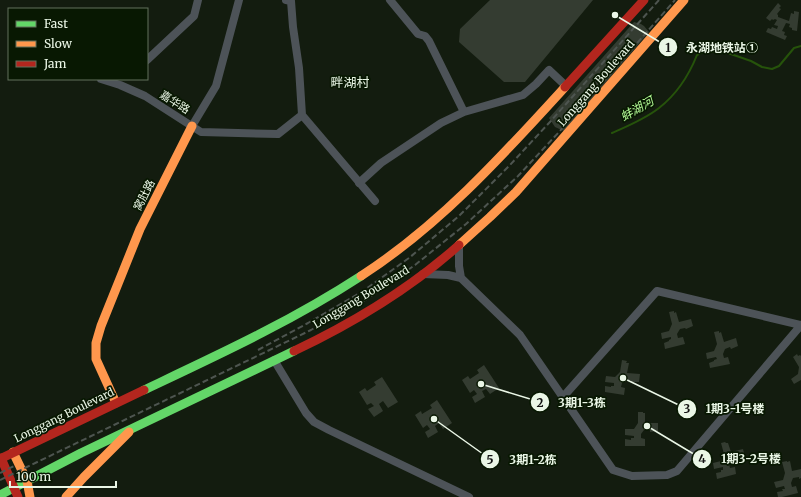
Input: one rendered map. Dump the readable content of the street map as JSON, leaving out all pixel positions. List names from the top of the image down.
{
  "streets": {
    "main road": ["Longgang Boulevard", "窝肚路"],
    "street": ["嘉华路"]
  },
  "crossings": [
    ["Longgang Boulevard", "窝肚路"],
    ["嘉华路", "窝肚路"]
  ],
  "districts": ["畔湖村"],
  "water": ["蚌湖河"],
  "places": [
    "永湖地铁站①",
    "1期3-1号楼",
    "3期1-3栋",
    "3期1-2栋",
    "1期3-2号楼"
  ],
  "legend": ["Fast", "Slow", "Jam"],
  "scale_bar": "100 m"
}
